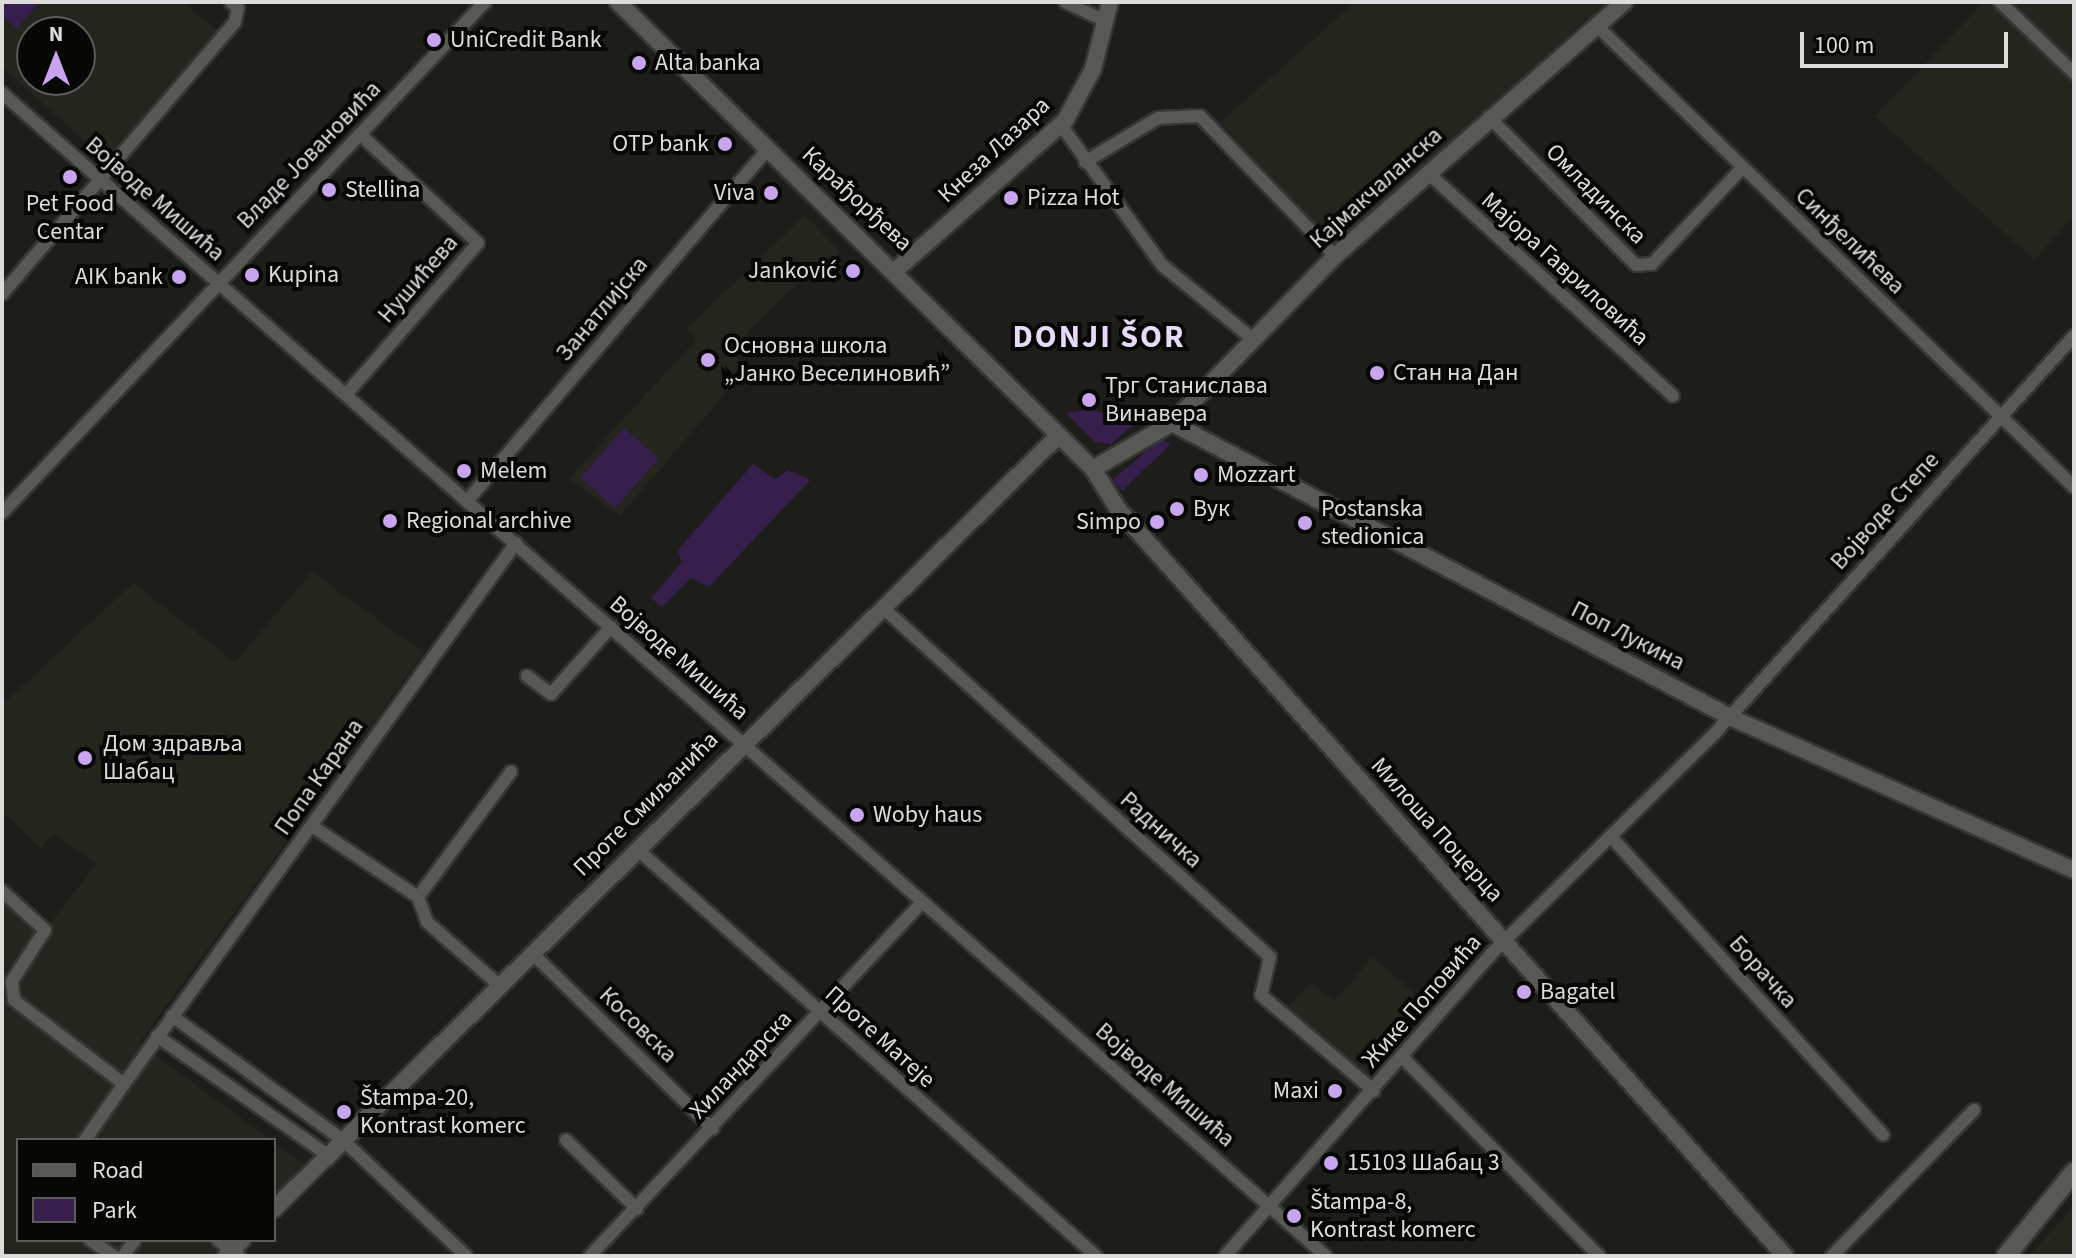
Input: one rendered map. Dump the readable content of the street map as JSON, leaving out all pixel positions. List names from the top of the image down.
{
  "streets": {
    "street": [
      "Кнеза Лазара",
      "Владе Јовановића",
      "Кајмакчаланска",
      "Омладинска",
      "Војводе Мишића",
      "Карађорђева",
      "Синђелићева",
      "Мајора Гавриловића",
      "Нушићева",
      "Занатлијска",
      "Војводе Степе",
      "Поп Лукина",
      "Попа Карана",
      "Проте Смиљанића",
      "Радничка",
      "Милоша Поцерца",
      "Борачка",
      "Жике Поповића",
      "Косовска",
      "Проте Матеје",
      "Хиландарска"
    ]
  },
  "crossings": [
    ["Кнеза Лазара", "Карађорђева"],
    ["Владе Јовановића", "Војводе Мишића"],
    ["Владе Јовановића", "Нушићева"],
    ["Кајмакчаланска", "Омладинска"],
    ["Кајмакчаланска", "Синђелићева"],
    ["Кајмакчаланска", "Мајора Гавриловића"],
    ["Кајмакчаланска", "Поп Лукина"],
    ["Кајмакчаланска", "Милоша Поцерца"],
    ["Омладинска", "Синђелићева"],
    ["Војводе Мишића", "Нушићева"],
    ["Војводе Мишића", "Занатлијска"],
    ["Војводе Мишића", "Попа Карана"],
    ["Војводе Мишића", "Проте Смиљанића"],
    ["Војводе Мишића", "Жике Поповића"],
    ["Војводе Мишића", "Хиландарска"],
    ["Карађорђева", "Занатлијска"],
    ["Карађорђева", "Проте Смиљанића"],
    ["Карађорђева", "Милоша Поцерца"],
    ["Синђелићева", "Војводе Степе"],
    ["Војводе Степе", "Поп Лукина"],
    ["Војводе Степе", "Жике Поповића"],
    ["Поп Лукина", "Жике Поповића"],
    ["Проте Смиљанића", "Радничка"],
    ["Проте Смиљанића", "Милоша Поцерца"],
    ["Проте Смиљанића", "Косовска"],
    ["Проте Смиљанића", "Проте Матеје"],
    ["Радничка", "Жике Поповића"],
    ["Милоша Поцерца", "Жике Поповића"],
    ["Борачка", "Жике Поповића"],
    ["Косовска", "Хиландарска"],
    ["Проте Матеје", "Хиландарска"]
  ],
  "districts": ["DONJI ŠOR"],
  "places": [
    "UniCredit Bank",
    "Alta banka",
    "OTP bank",
    "Pet Food Centar",
    "Stellina",
    "Viva",
    "Pizza Hot",
    "Janković",
    "Kupina",
    "AIK bank",
    "Основна школа „Јанко Веселиновић”",
    "Стан на Дан",
    "Трг Станислава Винавера",
    "Melem",
    "Mozzart",
    "Вук",
    "Regional archive",
    "Simpo",
    "Postanska stedionica",
    "Дом здравља Шабац",
    "Woby haus",
    "Bagatel",
    "Maxi",
    "Štampa-20, Kontrast komerc",
    "15103 Шабац 3",
    "Štampa-8, Kontrast komerc"
  ],
  "legend": ["Road", "Park"],
  "scale_bar": "100 m",
  "north": "top"
}
